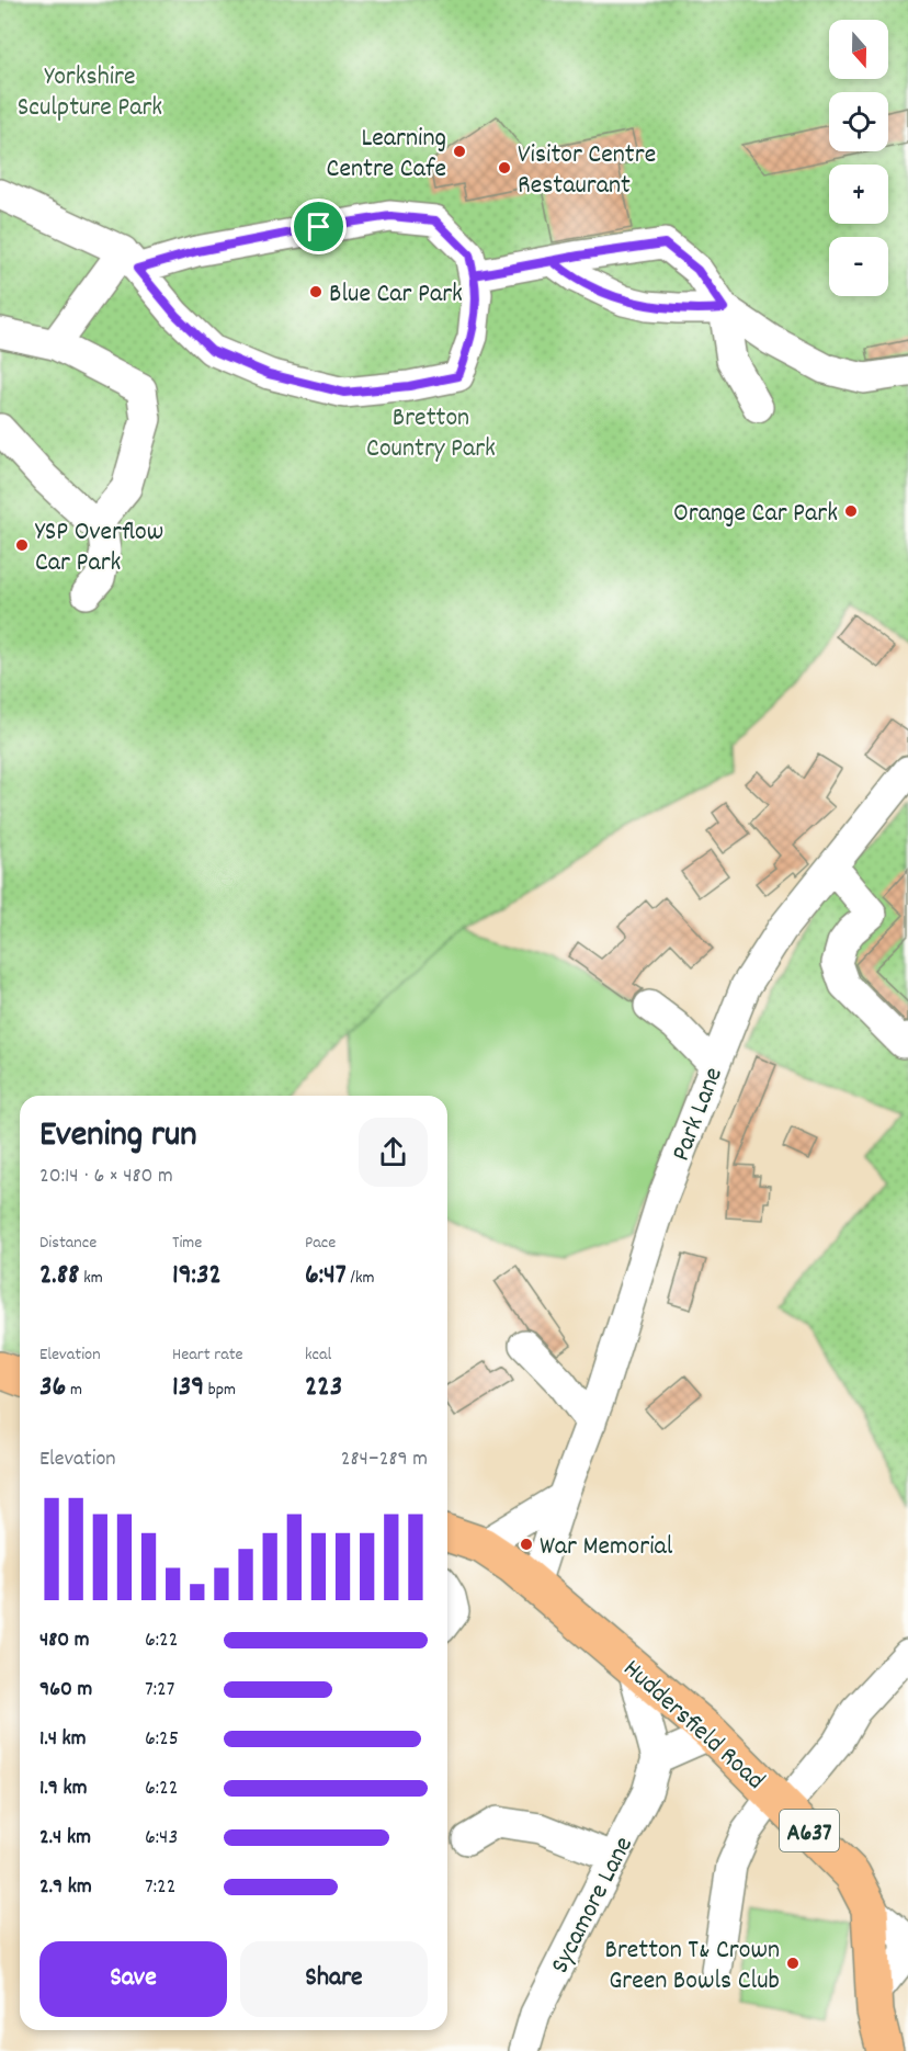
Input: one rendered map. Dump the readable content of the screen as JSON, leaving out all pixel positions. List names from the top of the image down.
{
  "streets": {
    "highway": ["Huddersfield Road", "A637"],
    "street": ["Park Lane", "Sycamore Lane"]
  },
  "crossings": [
    ["Park Lane", "Huddersfield Road"]
  ],
  "parks": ["Yorkshire Sculpture Park", "Bretton Country Park"],
  "places": [
    "Learning Centre Cafe",
    "Visitor Centre Restaurant",
    "Blue Car Park",
    "Orange Car Park",
    "YSP Overflow Car Park",
    "War Memorial",
    "Bretton T& Crown Green Bowls Club"
  ],
  "north": "bottom",
  "page": {
    "map_buttons": ["+", "−"],
    "heading": ["Evening run", "20:14 · 6 × 480 m"],
    "stats": [
      ["Distance", "2.88 km"],
      ["Time", "19:32"],
      ["Pace", "6:47 /km"],
      ["Elevation", "36 m"],
      ["Heart rate", "139 bpm"],
      ["kcal", "223"]
    ],
    "chart": ["Elevation", "284–289 m"],
    "list": [
      {
        "name": "480 m",
        "note": "6:22"
      },
      {
        "name": "960 m",
        "note": "7:27"
      },
      {
        "name": "1.4 km",
        "note": "6:25"
      },
      {
        "name": "1.9 km",
        "note": "6:22"
      },
      {
        "name": "2.4 km",
        "note": "6:43"
      },
      {
        "name": "2.9 km",
        "note": "7:22"
      }
    ],
    "buttons": ["Save", "Share"]
  }
}
